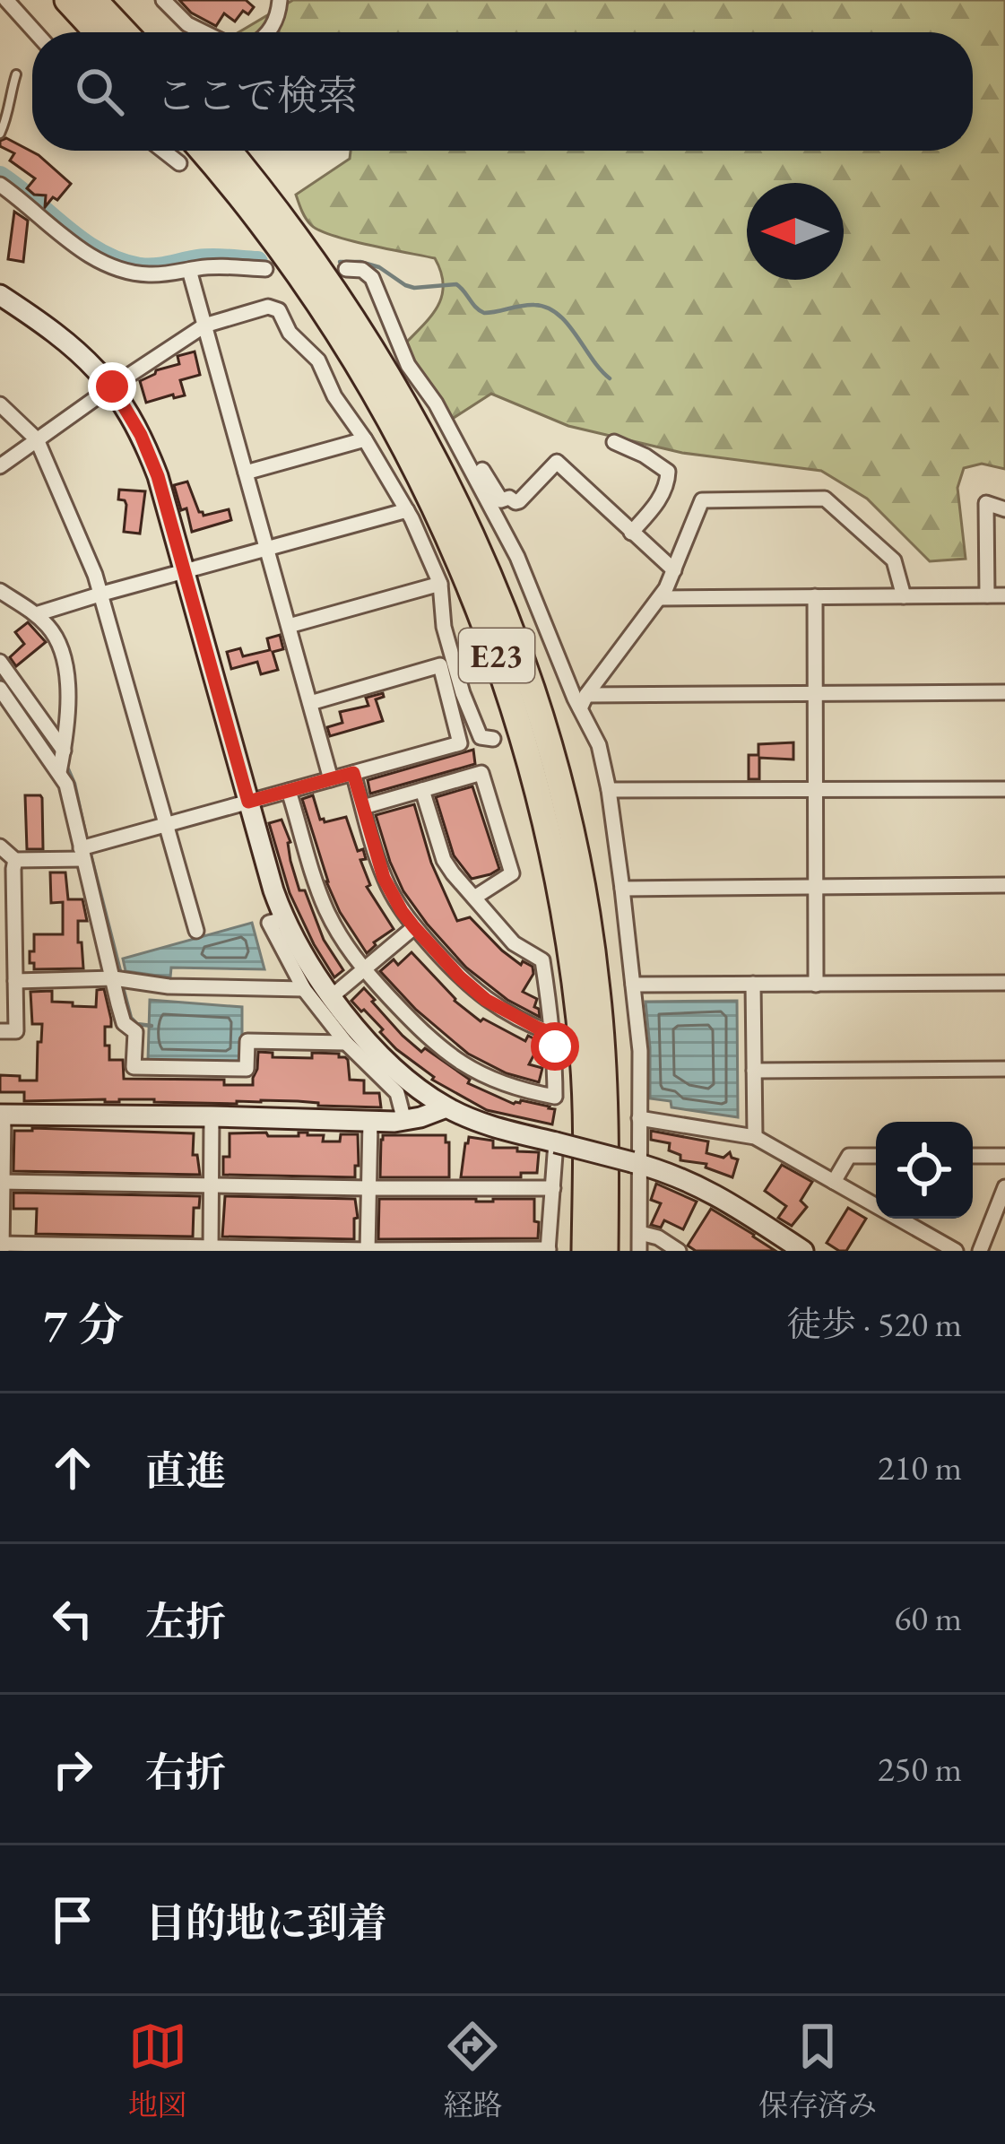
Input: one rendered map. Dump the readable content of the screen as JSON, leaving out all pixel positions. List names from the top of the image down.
{
  "streets": {
    "highway": ["E23"]
  },
  "north": "left",
  "page": {
    "search": "ここで検索",
    "heading": ["7 分", "徒歩 · 520 m"],
    "list": [
      ["直進", "210 m"],
      ["左折", "60 m"],
      ["右折", "250 m"],
      "目的地に到着"
    ],
    "nav": ["地図", "経路", "保存済み"]
  }
}
